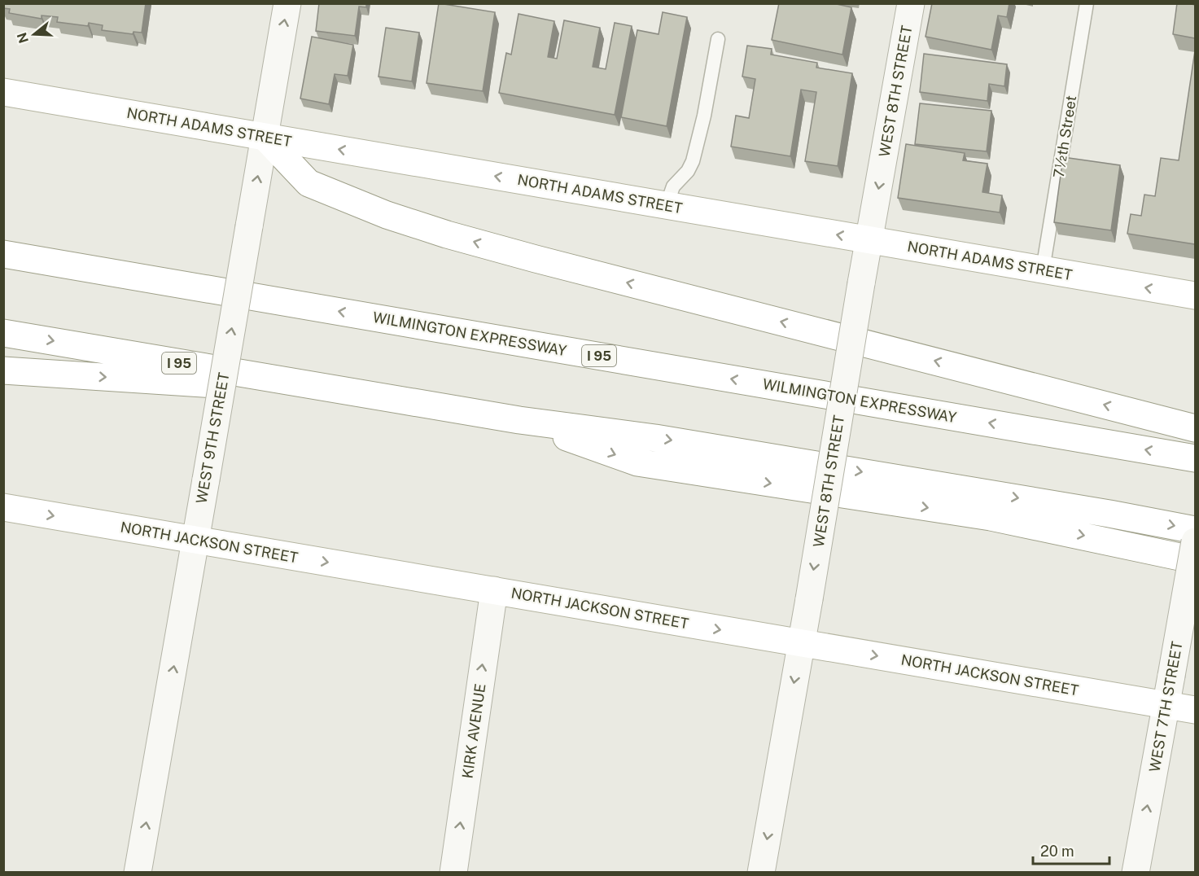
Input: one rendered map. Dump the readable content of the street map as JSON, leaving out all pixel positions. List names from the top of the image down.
{
  "streets": {
    "main road": [
      "NORTH ADAMS STREET",
      "WILMINGTON EXPRESSWAY",
      "I 95",
      "NORTH JACKSON STREET"
    ],
    "street": [
      "WEST 8TH STREET",
      "WEST 9TH STREET",
      "WEST 7TH STREET",
      "KIRK AVENUE"
    ],
    "lane": ["7½th Street"]
  },
  "crossings": [
    ["WEST 8TH STREET", "NORTH ADAMS STREET"],
    ["WEST 8TH STREET", "NORTH JACKSON STREET"],
    ["NORTH ADAMS STREET", "7½th Street"],
    ["NORTH ADAMS STREET", "WEST 9TH STREET"],
    ["WEST 9TH STREET", "NORTH JACKSON STREET"],
    ["NORTH JACKSON STREET", "WEST 7TH STREET"],
    ["NORTH JACKSON STREET", "KIRK AVENUE"]
  ],
  "one_way": [
    "WEST 8TH STREET",
    "WEST 9TH STREET",
    "WEST 7TH STREET",
    "KIRK AVENUE"
  ],
  "scale_bar": "20 m",
  "north": "left"
}
